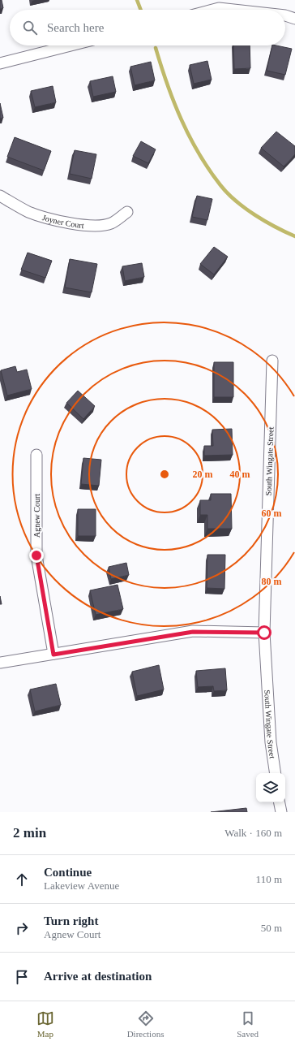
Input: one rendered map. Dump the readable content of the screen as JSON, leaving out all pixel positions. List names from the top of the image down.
{
  "streets": {
    "street": ["Joyner Court", "South Wingate Street", "Agnew Court"]
  },
  "page": {
    "search": "Search here",
    "heading": ["2 min", "Walk · 160 m"],
    "list": [
      ["Continue", "Lakeview Avenue", "110 m"],
      ["Turn right", "Agnew Court", "50 m"],
      "Arrive at destination"
    ],
    "nav": ["Map", "Directions", "Saved"]
  },
  "rings": [
    "20 m",
    "40 m",
    "60 m",
    "80 m"
  ]
}
